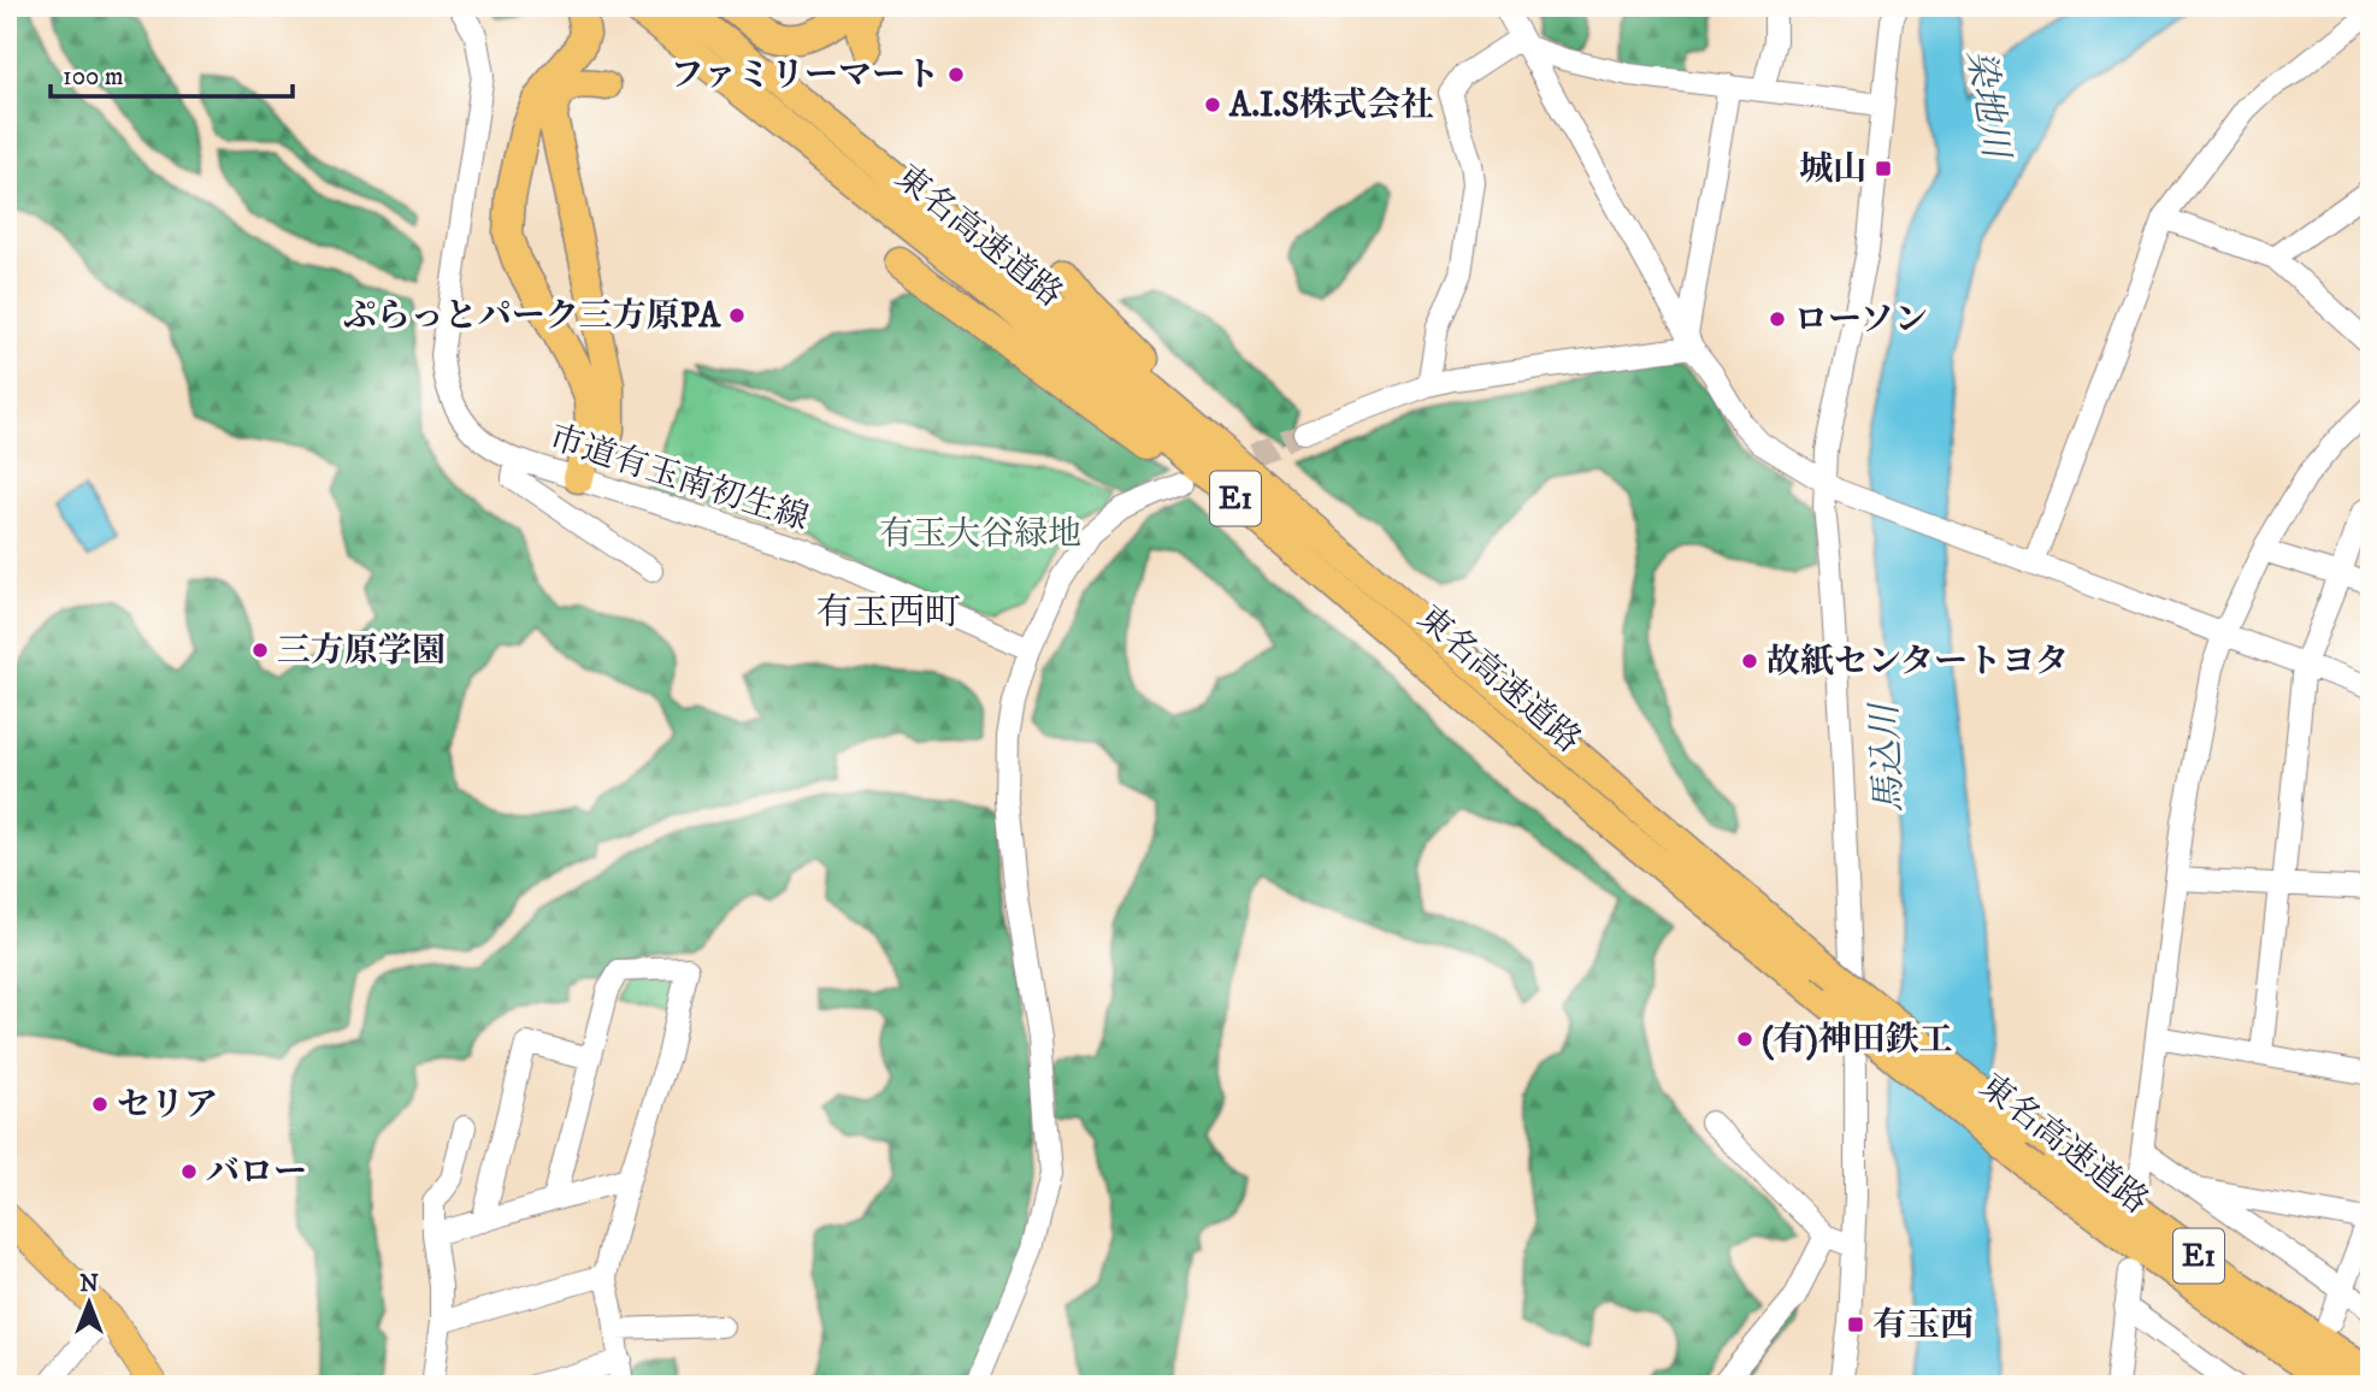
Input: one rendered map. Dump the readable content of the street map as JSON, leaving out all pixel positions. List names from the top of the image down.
{
  "streets": {
    "highway": ["東名高速道路", "E1"],
    "street": ["市道有玉南初生線"]
  },
  "districts": ["有玉西町"],
  "water": ["染地川", "馬込川"],
  "parks": ["有玉大谷緑地"],
  "places": {
    "other": [
      "ファミリーマート",
      "A.I.S株式会社",
      "ぷらっとパーク三方原PA",
      "ローソン",
      "三方原学園",
      "故紙センタートヨタ",
      "(有)神田鉄工",
      "セリア",
      "バロー"
    ],
    "transit": ["城山", "有玉西"]
  },
  "scale_bar": "100 m",
  "north": "top"
}
